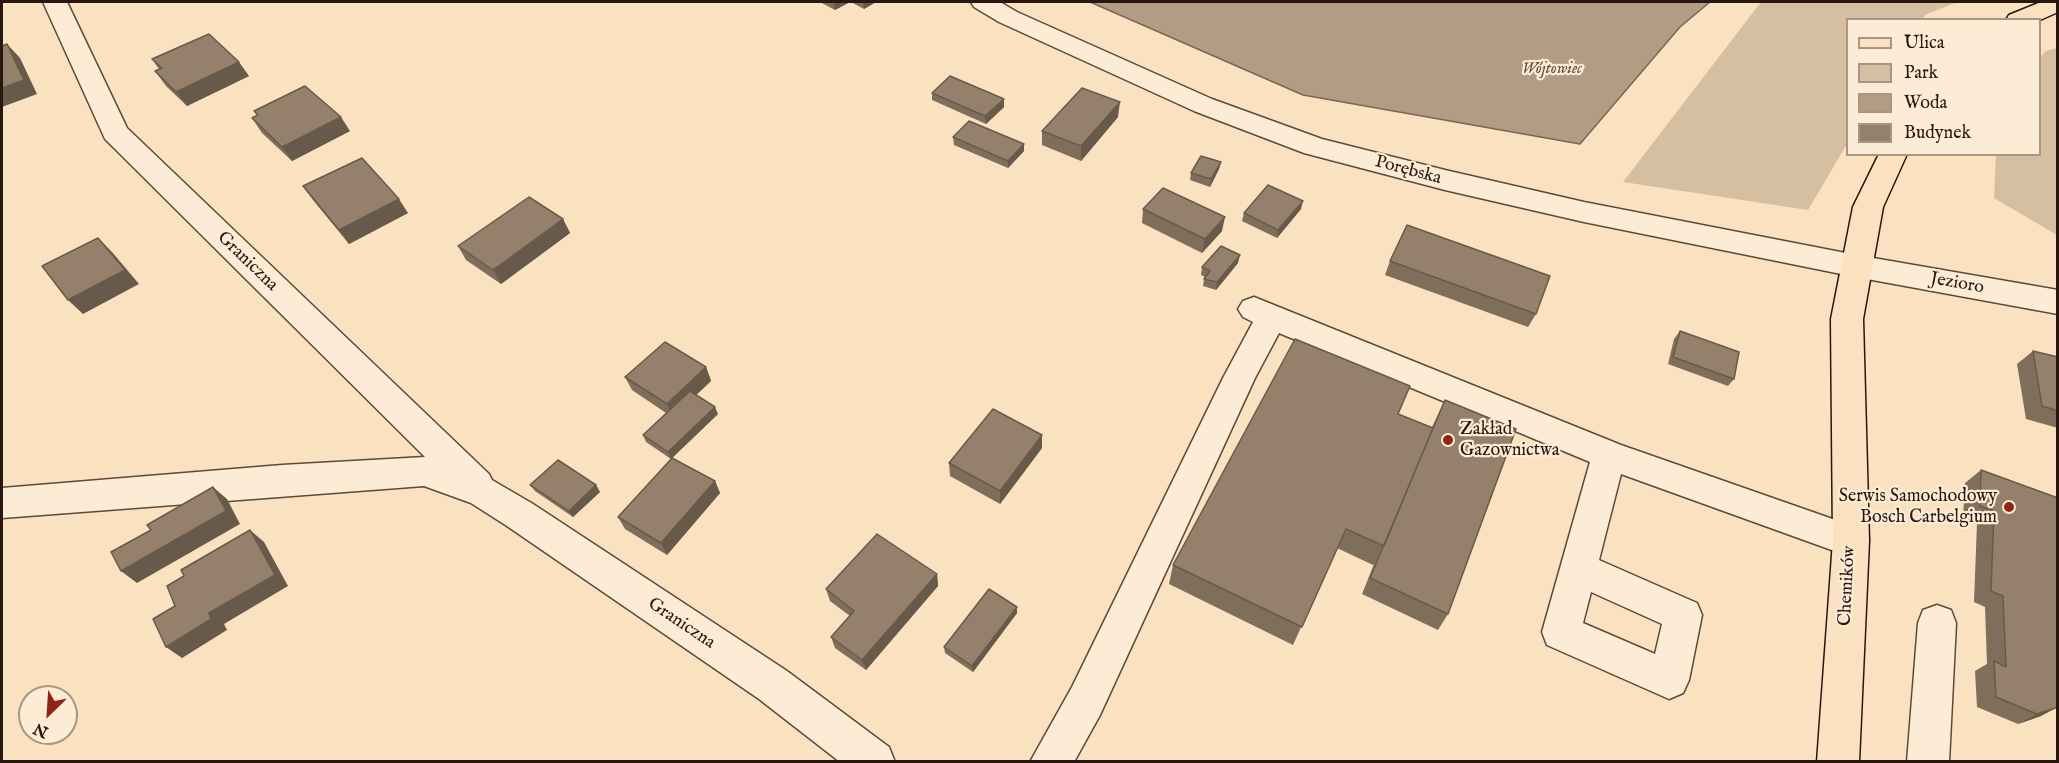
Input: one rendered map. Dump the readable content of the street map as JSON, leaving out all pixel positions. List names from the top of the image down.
{
  "streets": {
    "main road": ["Chemików"],
    "street": ["Porębska", "Graniczna", "Jezioro"]
  },
  "crossings": [
    ["Porębska", "Jezioro"],
    ["Porębska", "Chemików"],
    ["Jezioro", "Chemików"]
  ],
  "water": ["Wójtowiec"],
  "places": ["Zakład Gazownictwa", "Serwis Samochodowy Bosch Carbelgium"],
  "legend": [
    "Ulica",
    "Park",
    "Woda",
    "Budynek"
  ],
  "north": "bottom left"
}
